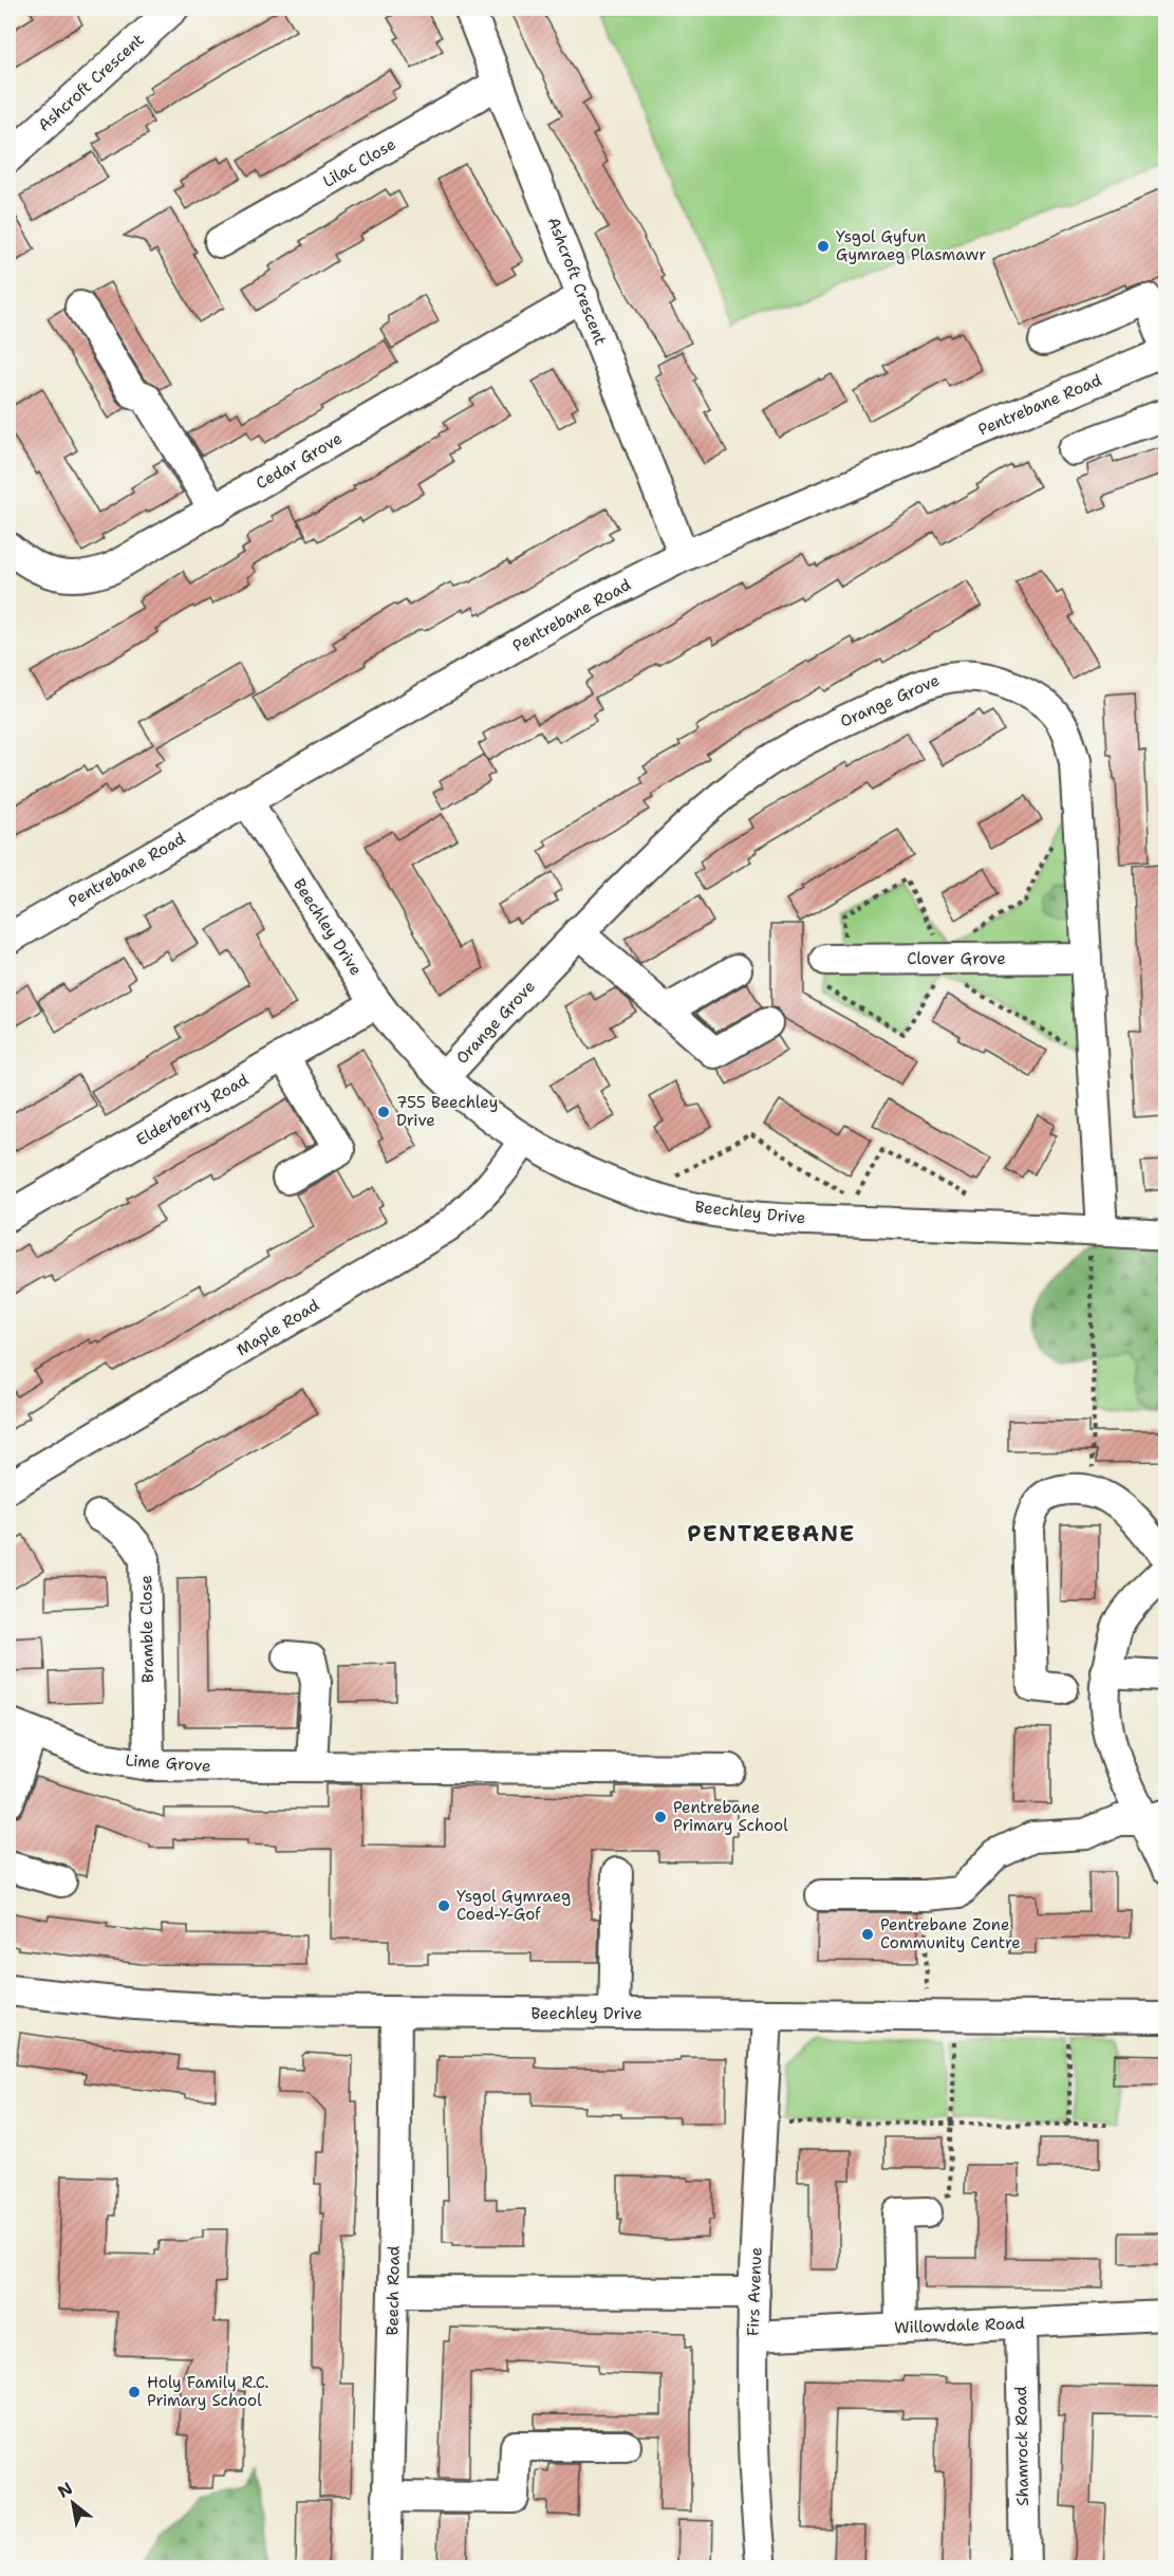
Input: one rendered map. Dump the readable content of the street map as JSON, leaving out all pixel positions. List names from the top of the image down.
{
  "streets": {
    "street": [
      "Ashcroft Crescent",
      "Lilac Close",
      "Pentrebane Road",
      "Cedar Grove",
      "Orange Grove",
      "Beechley Drive",
      "Clover Grove",
      "Elderberry Road",
      "Maple Road",
      "Bramble Close",
      "Lime Grove",
      "Beech Road",
      "Firs Avenue",
      "Willowdale Road",
      "Shamrock Road"
    ]
  },
  "crossings": [
    ["Ashcroft Crescent", "Lilac Close"],
    ["Ashcroft Crescent", "Pentrebane Road"],
    ["Ashcroft Crescent", "Cedar Grove"],
    ["Pentrebane Road", "Beechley Drive"],
    ["Orange Grove", "Beechley Drive"],
    ["Orange Grove", "Clover Grove"],
    ["Beechley Drive", "Elderberry Road"],
    ["Beechley Drive", "Maple Road"],
    ["Beechley Drive", "Beech Road"],
    ["Beechley Drive", "Firs Avenue"],
    ["Bramble Close", "Lime Grove"],
    ["Firs Avenue", "Willowdale Road"],
    ["Willowdale Road", "Shamrock Road"]
  ],
  "districts": ["PENTREBANE"],
  "places": [
    "Ysgol Gyfun Gymraeg Plasmawr",
    "755 Beechley Drive",
    "Pentrebane Primary School",
    "Ysgol Gymraeg Coed-Y-Gof",
    "Pentrebane Zone Community Centre",
    "Holy Family R.C. Primary School"
  ],
  "north": "top left"
}
